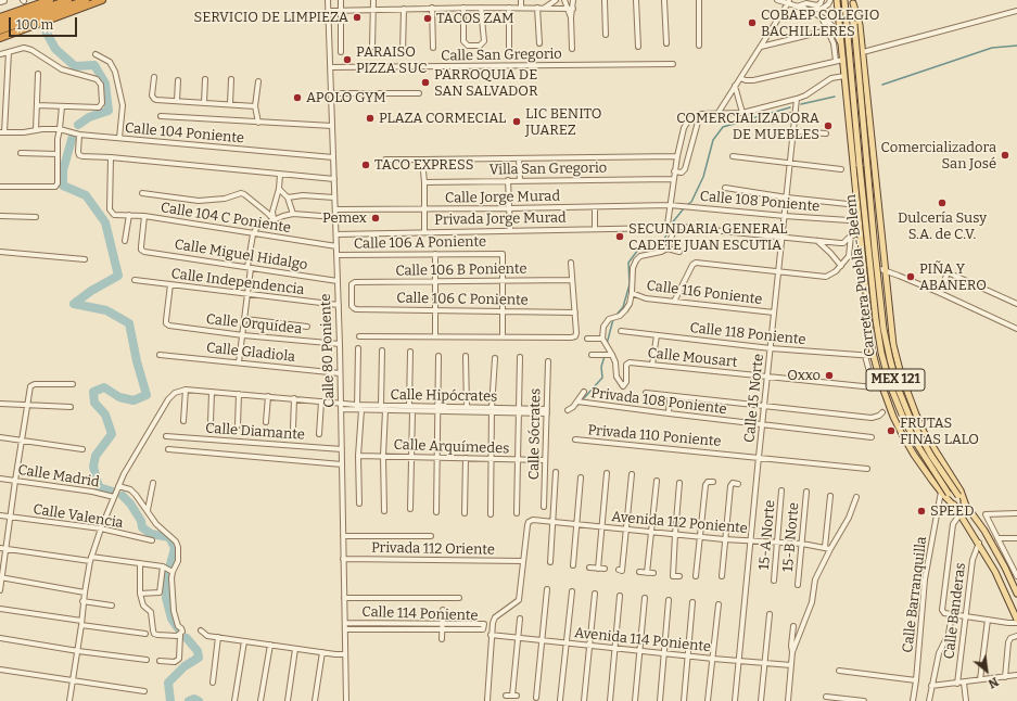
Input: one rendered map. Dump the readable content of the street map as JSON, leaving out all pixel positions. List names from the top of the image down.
{
  "streets": {
    "main road": ["Carretera Puebla - Belem", "MEX 121"],
    "street": [
      "Calle San Gregorio",
      "Calle 104 Poniente",
      "Villa San Gregorio",
      "Calle Jorge Murad",
      "Calle 108 Poniente",
      "Calle 104 C Poniente",
      "Privada Jorge Murad",
      "Calle 106 A Poniente",
      "Calle Miguel Hidalgo",
      "Calle 106 B Poniente",
      "Calle Independencia",
      "Calle 116 Poniente",
      "Calle 106 C Poniente",
      "Calle Orquídea",
      "Calle 118 Poniente",
      "Calle 80 Poniente",
      "Calle Gladiola",
      "Calle Mousart",
      "Calle Hipócrates",
      "Calle 15 Norte",
      "Privada 108 Poniente",
      "Calle Diamante",
      "Calle Sócrates",
      "Privada 110 Poniente",
      "Calle Arquímedes",
      "Calle Madrid",
      "Calle Valencia",
      "Avenida 112 Poniente",
      "15-A Norte",
      "15-B Norte",
      "Privada 112 Oriente",
      "Calle Barranquilla",
      "Calle Banderas",
      "Calle 114 Poniente",
      "Avenida 114 Poniente"
    ]
  },
  "crossings": [
    ["Calle San Gregorio", "Calle 80 Poniente"],
    ["Calle 104 Poniente", "Calle 80 Poniente"],
    ["Calle Jorge Murad", "Calle 108 Poniente"],
    ["Calle Jorge Murad", "Privada Jorge Murad"],
    ["Calle Jorge Murad", "Calle 80 Poniente"],
    ["Calle 108 Poniente", "Privada Jorge Murad"],
    ["Calle 108 Poniente", "Calle 15 Norte"],
    ["Calle 104 C Poniente", "Calle Miguel Hidalgo"],
    ["Calle 104 C Poniente", "Calle 80 Poniente"],
    ["Privada Jorge Murad", "Calle 80 Poniente"],
    ["Calle 106 A Poniente", "Calle 106 B Poniente"],
    ["Calle 106 A Poniente", "Calle 80 Poniente"],
    ["Calle Miguel Hidalgo", "Calle 80 Poniente"],
    ["Calle 106 B Poniente", "Calle 106 C Poniente"],
    ["Carretera Puebla - Belem", "Calle Banderas"],
    ["Calle Independencia", "Calle Orquídea"],
    ["Calle Independencia", "Calle 80 Poniente"],
    ["Calle 116 Poniente", "Calle 15 Norte"],
    ["Calle Orquídea", "Calle 80 Poniente"],
    ["Calle 118 Poniente", "Calle 15 Norte"],
    ["Calle 80 Poniente", "Calle Gladiola"],
    ["Calle 80 Poniente", "Calle Hipócrates"],
    ["Calle 80 Poniente", "Calle Diamante"],
    ["Calle 80 Poniente", "Privada 112 Oriente"],
    ["Calle 80 Poniente", "Calle 114 Poniente"],
    ["Calle Mousart", "Calle 15 Norte"],
    ["Calle Hipócrates", "Calle Sócrates"],
    ["Calle 15 Norte", "Privada 108 Poniente"],
    ["Calle 15 Norte", "Privada 110 Poniente"],
    ["Calle 15 Norte", "Avenida 112 Poniente"],
    ["Calle 15 Norte", "Avenida 114 Poniente"],
    ["Calle Sócrates", "Calle Arquímedes"],
    ["Avenida 112 Poniente", "15-A Norte"],
    ["Avenida 112 Poniente", "15-B Norte"],
    ["Avenida 112 Poniente", "Privada 112 Oriente"]
  ],
  "places": [
    "SERVICIO DE LIMPIEZA",
    "TACOS ZAM",
    "COBAEP COLEGIO BACHILLERES",
    "PARAISO PIZZA SUC",
    "PARROQUIA DE SAN SALVADOR",
    "APOLO GYM",
    "PLAZA CORMECIAL",
    "LIC BENITO JUAREZ",
    "COMERCIALIZADORA DE MUEBLES",
    "Comercializadora San José",
    "TACO EXPRESS",
    "Dulcería Susy S.A. de C.V.",
    "Pemex",
    "SECUNDARIA GENERAL CADETE JUAN ESCUTIA",
    "PIÑA Y ABANERO",
    "Oxxo",
    "FRUTAS FINAS LALO",
    "SPEED"
  ],
  "scale_bar": "100 m",
  "north": "bottom right"
}
